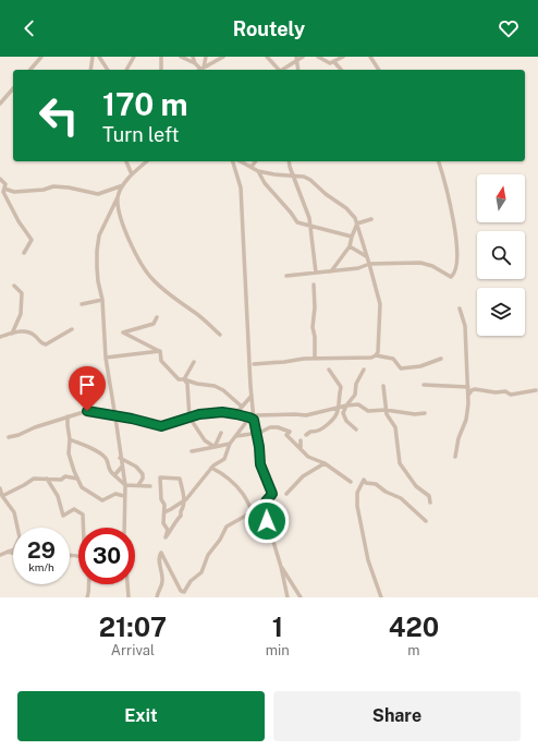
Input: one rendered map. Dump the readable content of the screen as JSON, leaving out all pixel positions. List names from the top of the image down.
{
  "north": "top",
  "page": {
    "header": "Routely",
    "turn": ["170 m", "Turn left"],
    "speed": "29 km/h",
    "limit": "30",
    "eta": [
      "21:07",
      "Arrival",
      "1",
      "min",
      "420",
      "m"
    ],
    "buttons": ["Exit", "Share"]
  }
}
